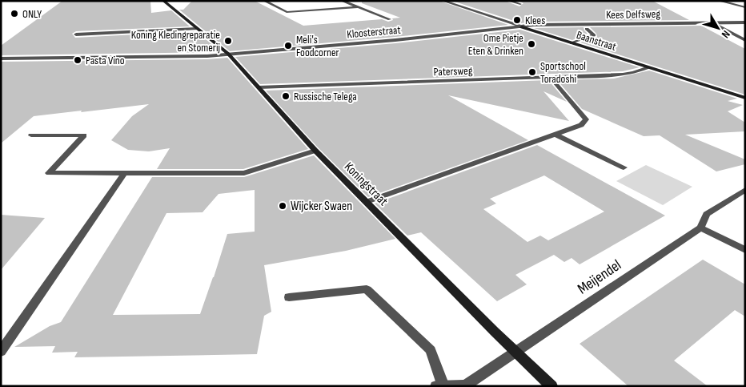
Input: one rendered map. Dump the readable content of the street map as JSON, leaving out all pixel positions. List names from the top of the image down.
{
  "streets": {
    "street": [
      "Kees Delfsweg",
      "Kloosterstraat",
      "Baanstraat",
      "Patersweg",
      "Koningstraat",
      "Meijendel"
    ]
  },
  "crossings": [
    ["Kees Delfsweg", "Kloosterstraat"],
    ["Kees Delfsweg", "Baanstraat"],
    ["Kloosterstraat", "Baanstraat"],
    ["Kloosterstraat", "Koningstraat"],
    ["Baanstraat", "Patersweg"],
    ["Patersweg", "Koningstraat"],
    ["Koningstraat", "Meijendel"]
  ],
  "places": [
    "ONLY",
    "Klees",
    "Koning Kledingreparatie en Stomerij",
    "Ome Pietje Eten & Drinken",
    "Meli's Foodcorner",
    "Pasta Vino",
    "Sportschool Toradoshi",
    "Russische Telega",
    "Wijcker Swaen"
  ],
  "north": "bottom right"
}
